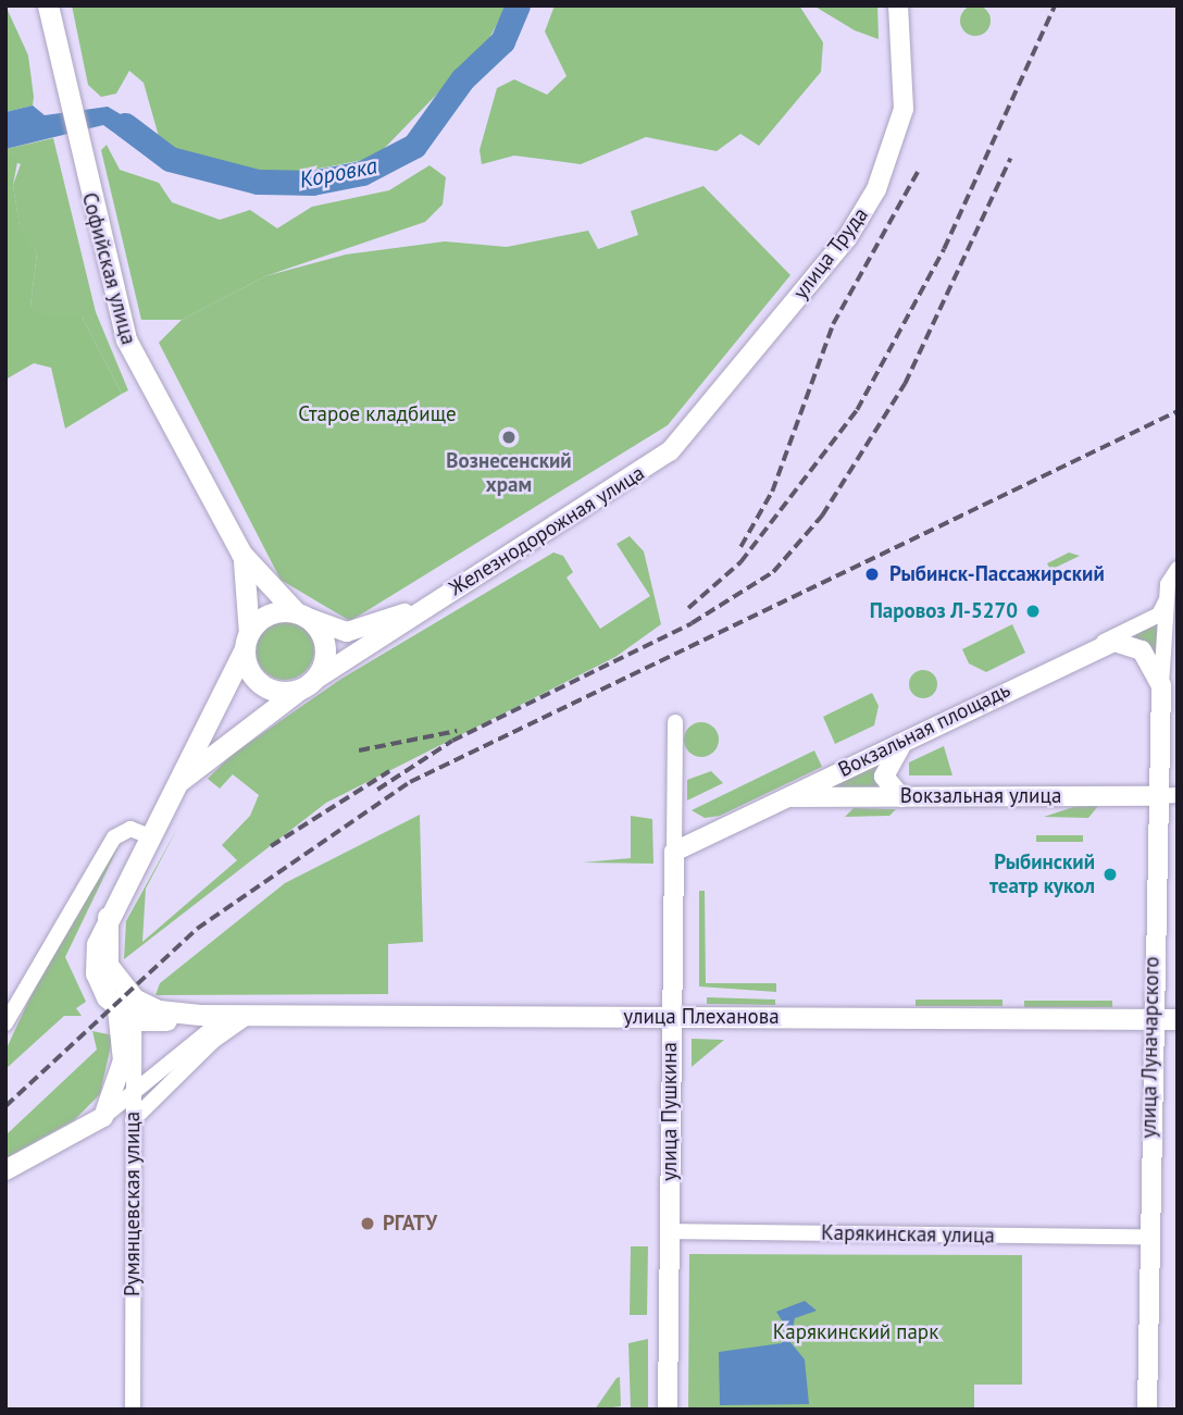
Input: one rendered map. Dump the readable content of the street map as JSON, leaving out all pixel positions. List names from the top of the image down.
{
  "streets": {
    "main road": ["Софийская улица", "Железнодорожная улица", "улица Плеханова"],
    "street": [
      "улица Труда",
      "Вокзальная площадь",
      "Вокзальная улица",
      "улица Луначарского",
      "улица Пушкина",
      "Румянцевская улица",
      "Карякинская улица"
    ]
  },
  "crossings": [
    ["улица Труда", "Железнодорожная улица"],
    ["Софийская улица", "Железнодорожная улица"],
    ["Железнодорожная улица", "улица Плеханова"],
    ["Железнодорожная улица", "Румянцевская улица"],
    ["Вокзальная площадь", "Вокзальная улица"],
    ["Вокзальная площадь", "улица Луначарского"],
    ["Вокзальная площадь", "улица Пушкина"],
    ["Вокзальная улица", "улица Луначарского"],
    ["улица Плеханова", "улица Луначарского"],
    ["улица Плеханова", "улица Пушкина"],
    ["улица Плеханова", "Румянцевская улица"],
    ["улица Луначарского", "Карякинская улица"],
    ["улица Пушкина", "Карякинская улица"]
  ],
  "water": ["Коровка"],
  "parks": ["Старое кладбище", "Карякинский парк"],
  "places": [
    "Вознесенский храм",
    "Рыбинск-Пассажирский",
    "Паровоз Л-5270",
    "Рыбинский театр кукол",
    "РГАТУ"
  ]
}
